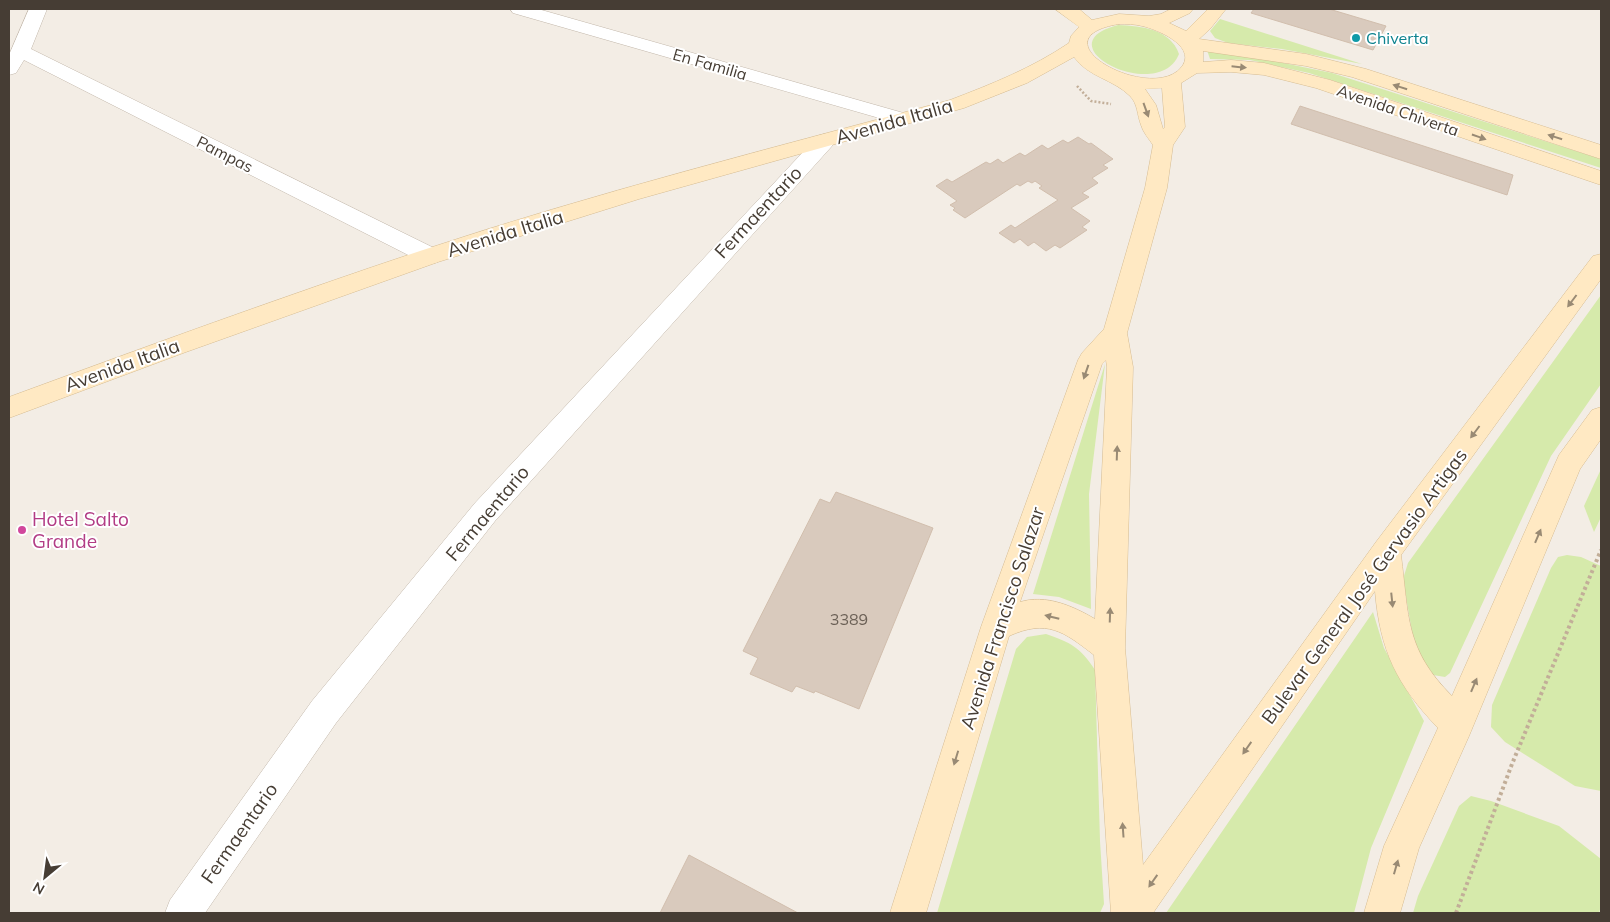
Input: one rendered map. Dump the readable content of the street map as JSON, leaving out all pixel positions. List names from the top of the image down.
{
  "streets": {
    "street": [
      "En Familia",
      "Avenida Chiverta",
      "Avenida Italia",
      "Pampas",
      "Fermaentario",
      "Bulevar General José Gervasio Artigas",
      "Avenida Francisco Salazar"
    ]
  },
  "crossings": [
    ["En Familia", "Avenida Italia"],
    ["Avenida Italia", "Pampas"],
    ["Avenida Italia", "Fermaentario"],
    ["Bulevar General José Gervasio Artigas", "Avenida Francisco Salazar"]
  ],
  "places": ["Chiverta", "Hotel Salto Grande"],
  "house_numbers": ["3389"],
  "north": "bottom left"
}
